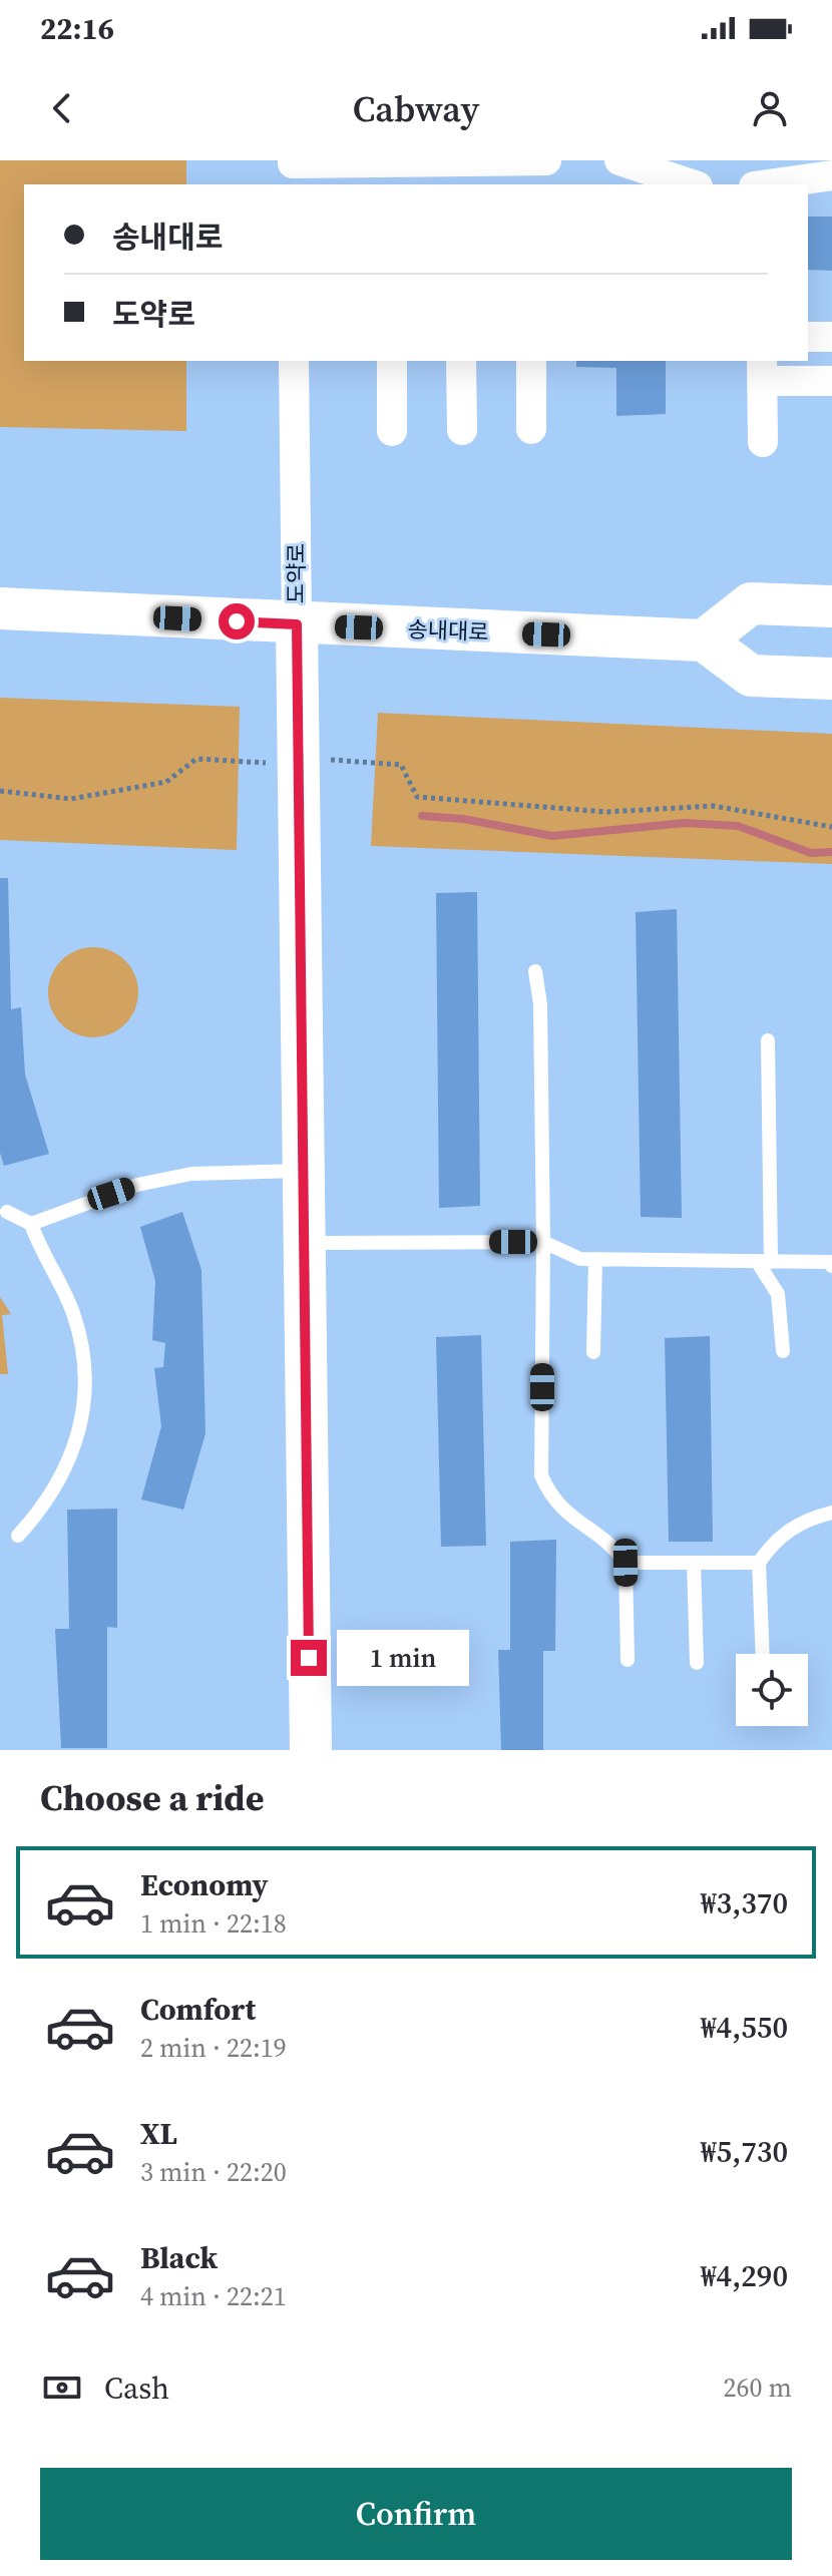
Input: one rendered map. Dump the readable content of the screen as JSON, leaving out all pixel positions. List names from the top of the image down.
{
  "streets": {
    "street": ["도약로", "송내대로"]
  },
  "crossings": [
    ["도약로", "송내대로"]
  ],
  "page": {
    "status": "22:16",
    "header": "Cabway",
    "banner": ["송내대로", "도약로"],
    "bubble": "1 min",
    "heading": "Choose a ride",
    "list": [
      {
        "name": "Economy",
        "note": "1 min · 22:18",
        "value": "₩3,370"
      },
      {
        "name": "Comfort",
        "note": "2 min · 22:19",
        "value": "₩4,550"
      },
      {
        "name": "XL",
        "note": "3 min · 22:20",
        "value": "₩5,730"
      },
      {
        "name": "Black",
        "note": "4 min · 22:21",
        "value": "₩4,290"
      }
    ],
    "pay": ["Cash", "260 m"],
    "buttons": "Confirm"
  }
}
